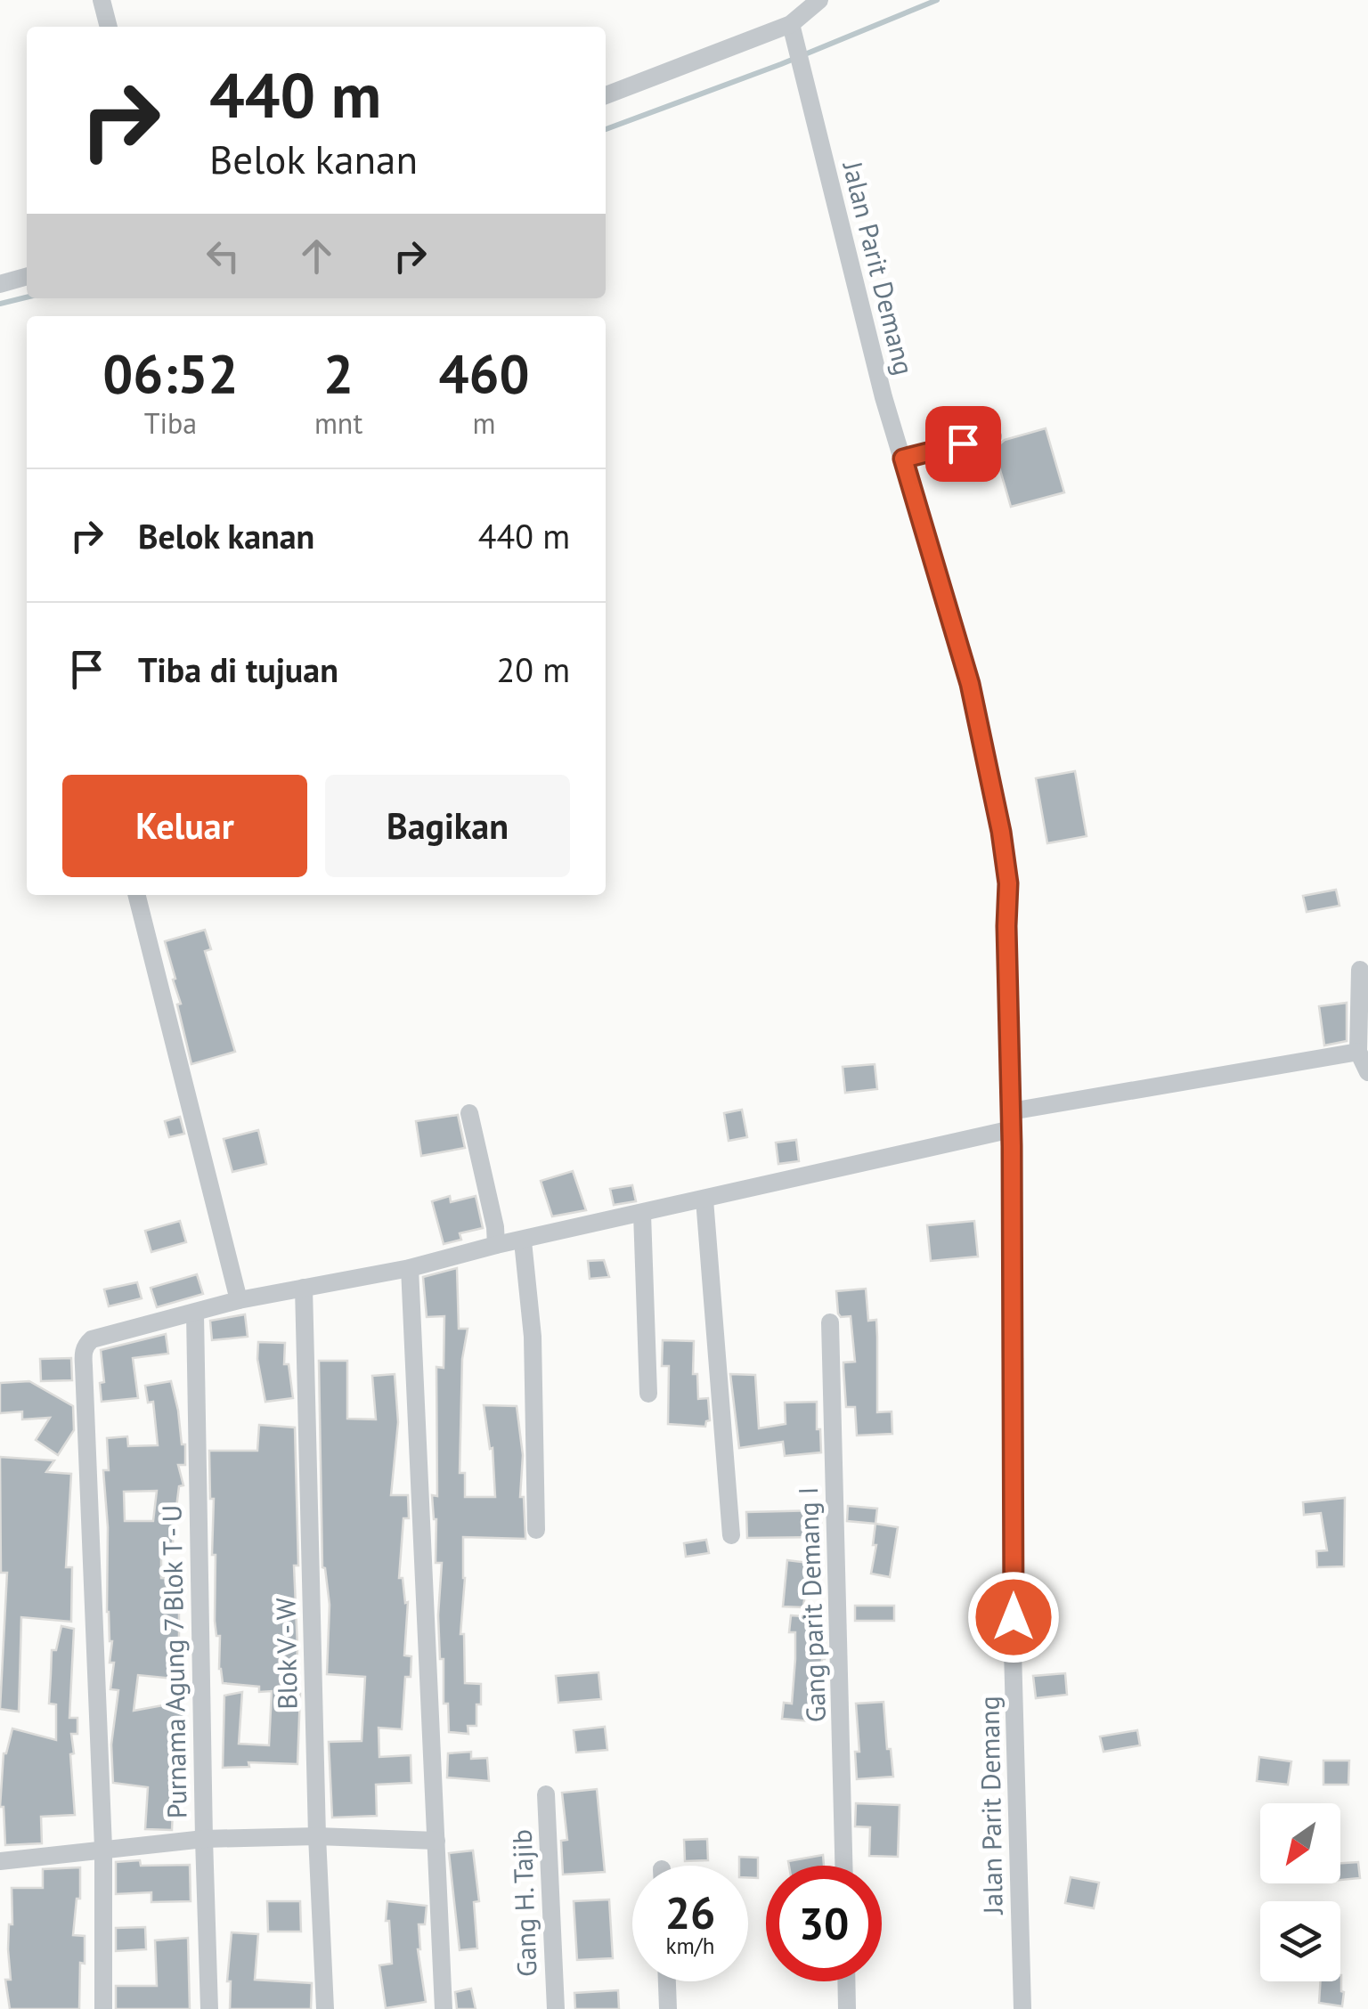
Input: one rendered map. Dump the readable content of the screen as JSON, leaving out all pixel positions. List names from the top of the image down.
{
  "streets": {
    "street": [
      "Jalan Parit Demang",
      "Gang parit Demang I",
      "Blok V - W",
      "Purnama Agung 7 Blok T - U",
      "Gang H. Tajib"
    ]
  },
  "north": "bottom left",
  "page": {
    "turn": ["440 m", "Belok kanan"],
    "eta": [
      "06:52",
      "Tiba",
      "2",
      "mnt",
      "460",
      "m"
    ],
    "list": [
      {
        "name": "Belok kanan",
        "value": "440 m"
      },
      {
        "name": "Tiba di tujuan",
        "value": "20 m"
      }
    ],
    "buttons": ["Keluar", "Bagikan"],
    "speed": "26 km/h",
    "limit": "30"
  }
}
